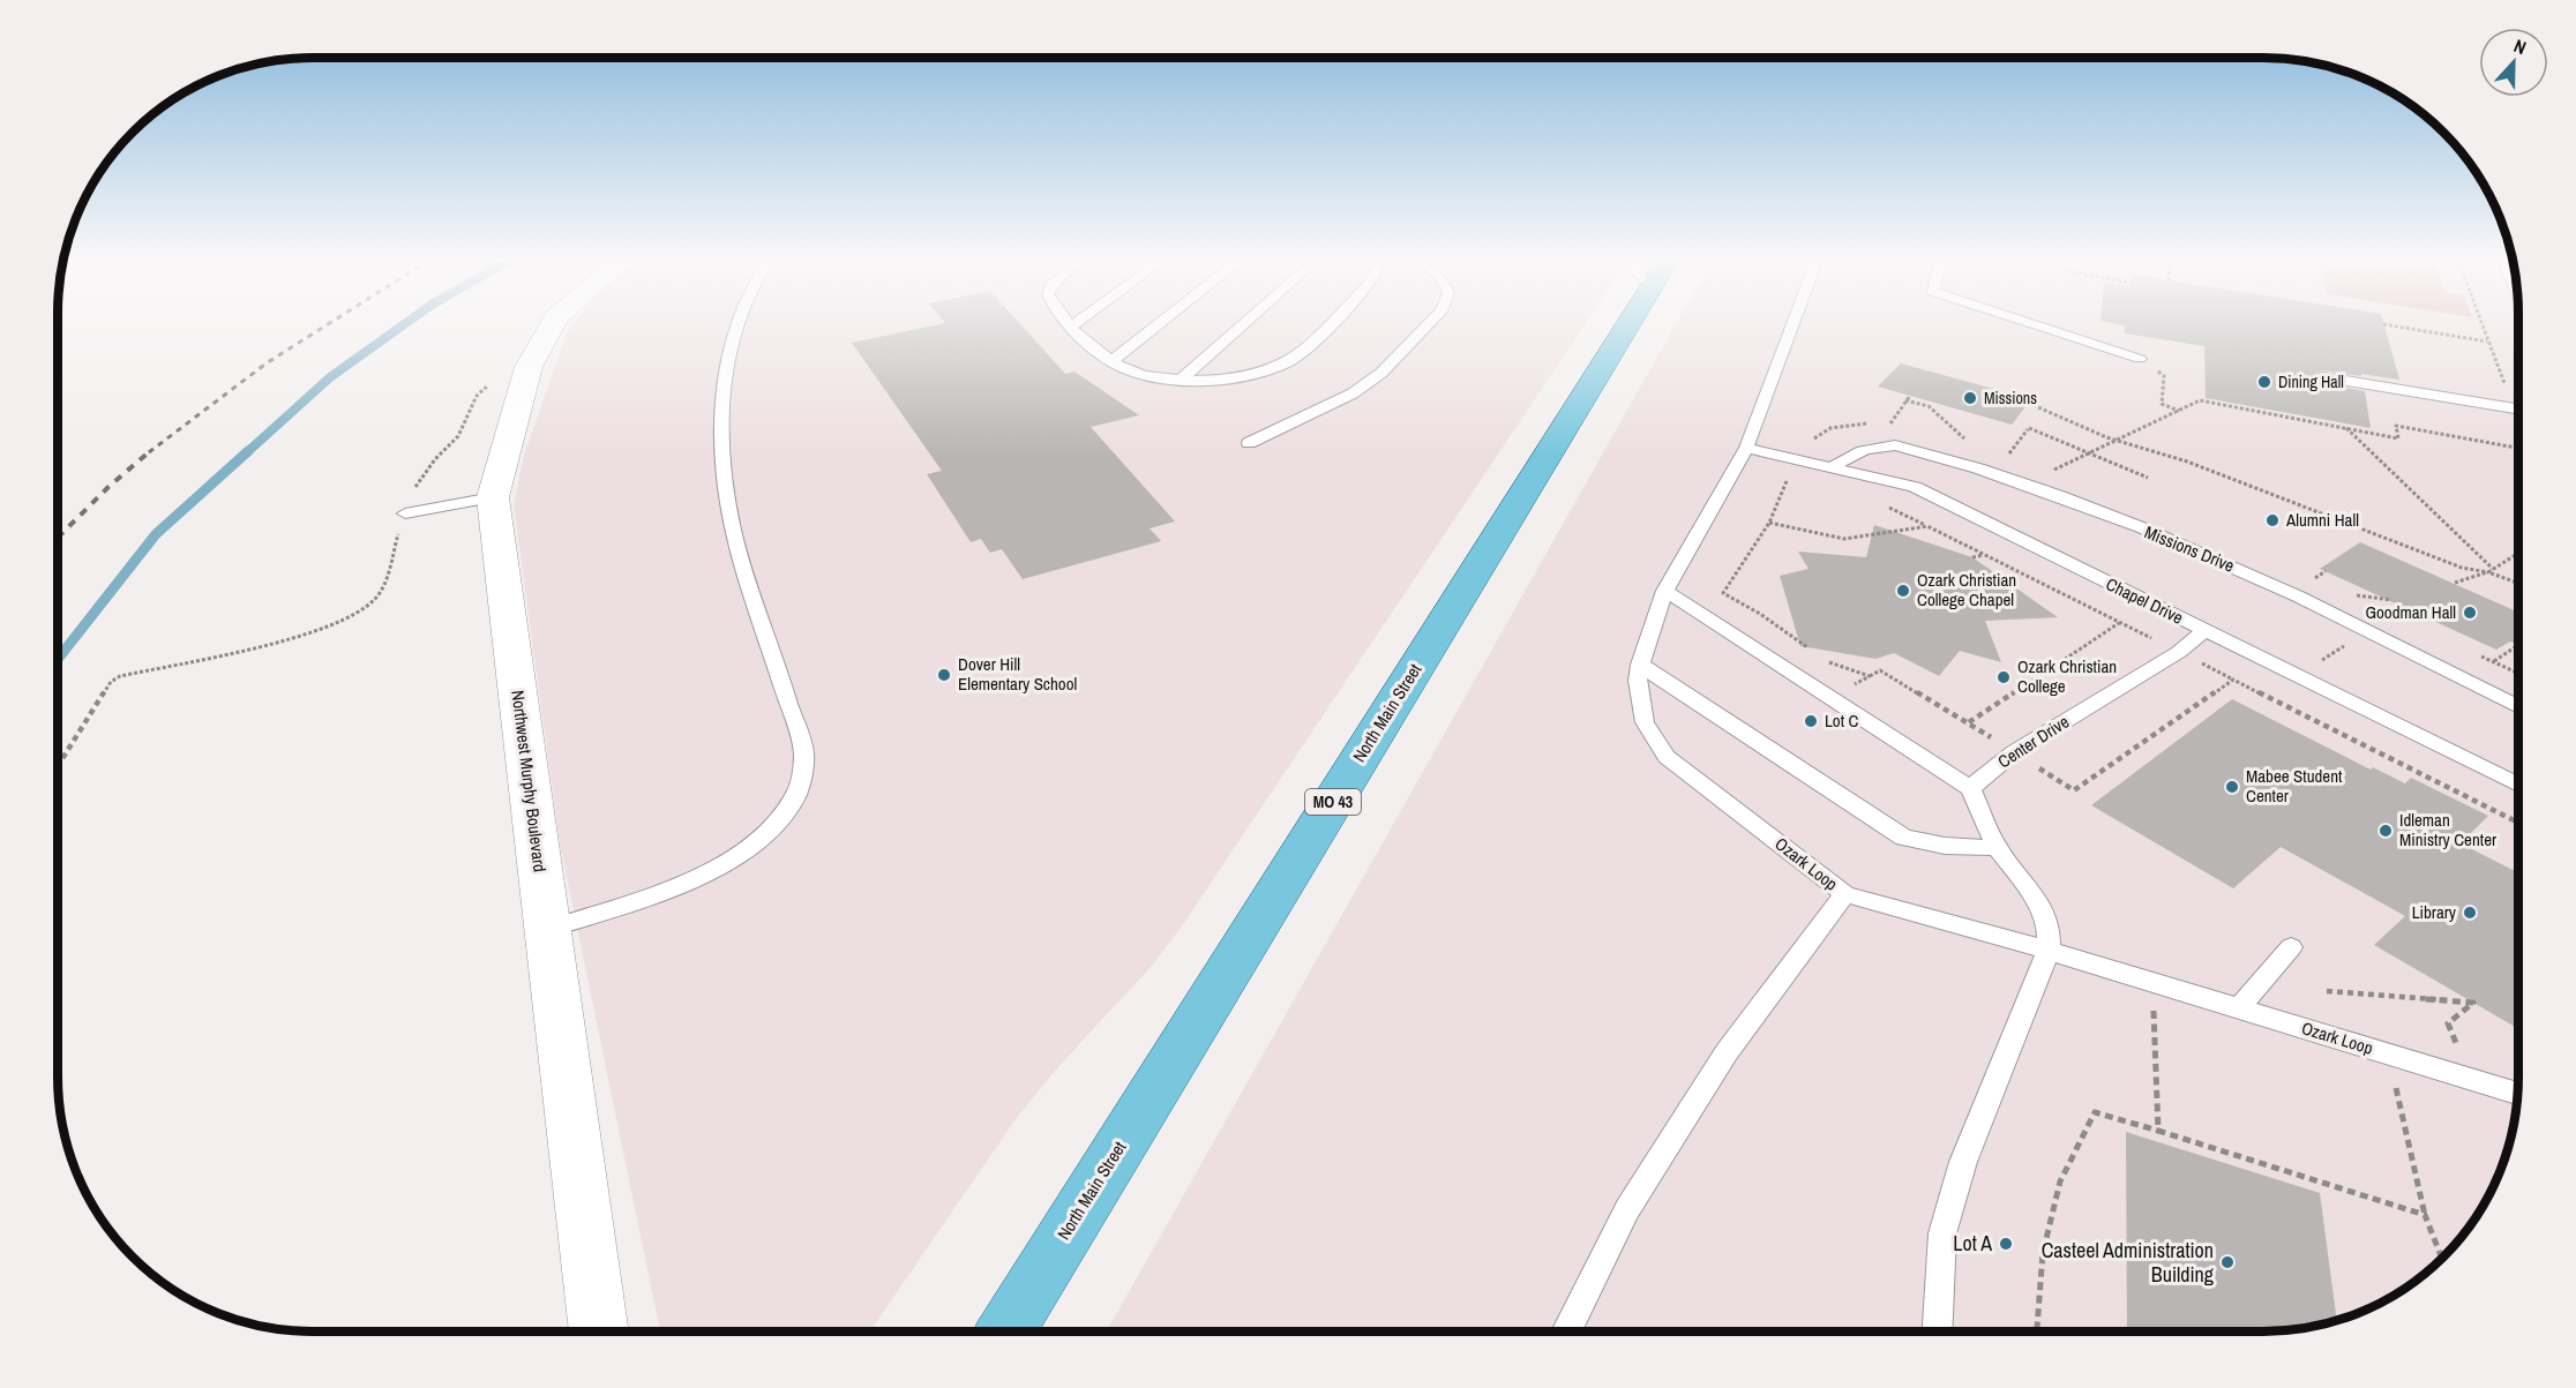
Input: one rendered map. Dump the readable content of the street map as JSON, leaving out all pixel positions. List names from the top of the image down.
{
  "streets": {
    "main road": ["North Main Street", "MO 43"],
    "street": ["Northwest Murphy Boulevard"],
    "lane": [
      "Missions Drive",
      "Chapel Drive",
      "Center Drive",
      "Ozark Loop"
    ]
  },
  "crossings": [
    ["Missions Drive", "Chapel Drive"],
    ["Chapel Drive", "Center Drive"],
    ["Chapel Drive", "Ozark Loop"]
  ],
  "places": [
    "Dining Hall",
    "Missions",
    "Alumni Hall",
    "Ozark Christian College Chapel",
    "Goodman Hall",
    "Dover Hill Elementary School",
    "Ozark Christian College",
    "Lot C",
    "Mabee Student Center",
    "Idleman Ministry Center",
    "Library",
    "Lot A",
    "Casteel Administration Building"
  ],
  "north": "top"
}
